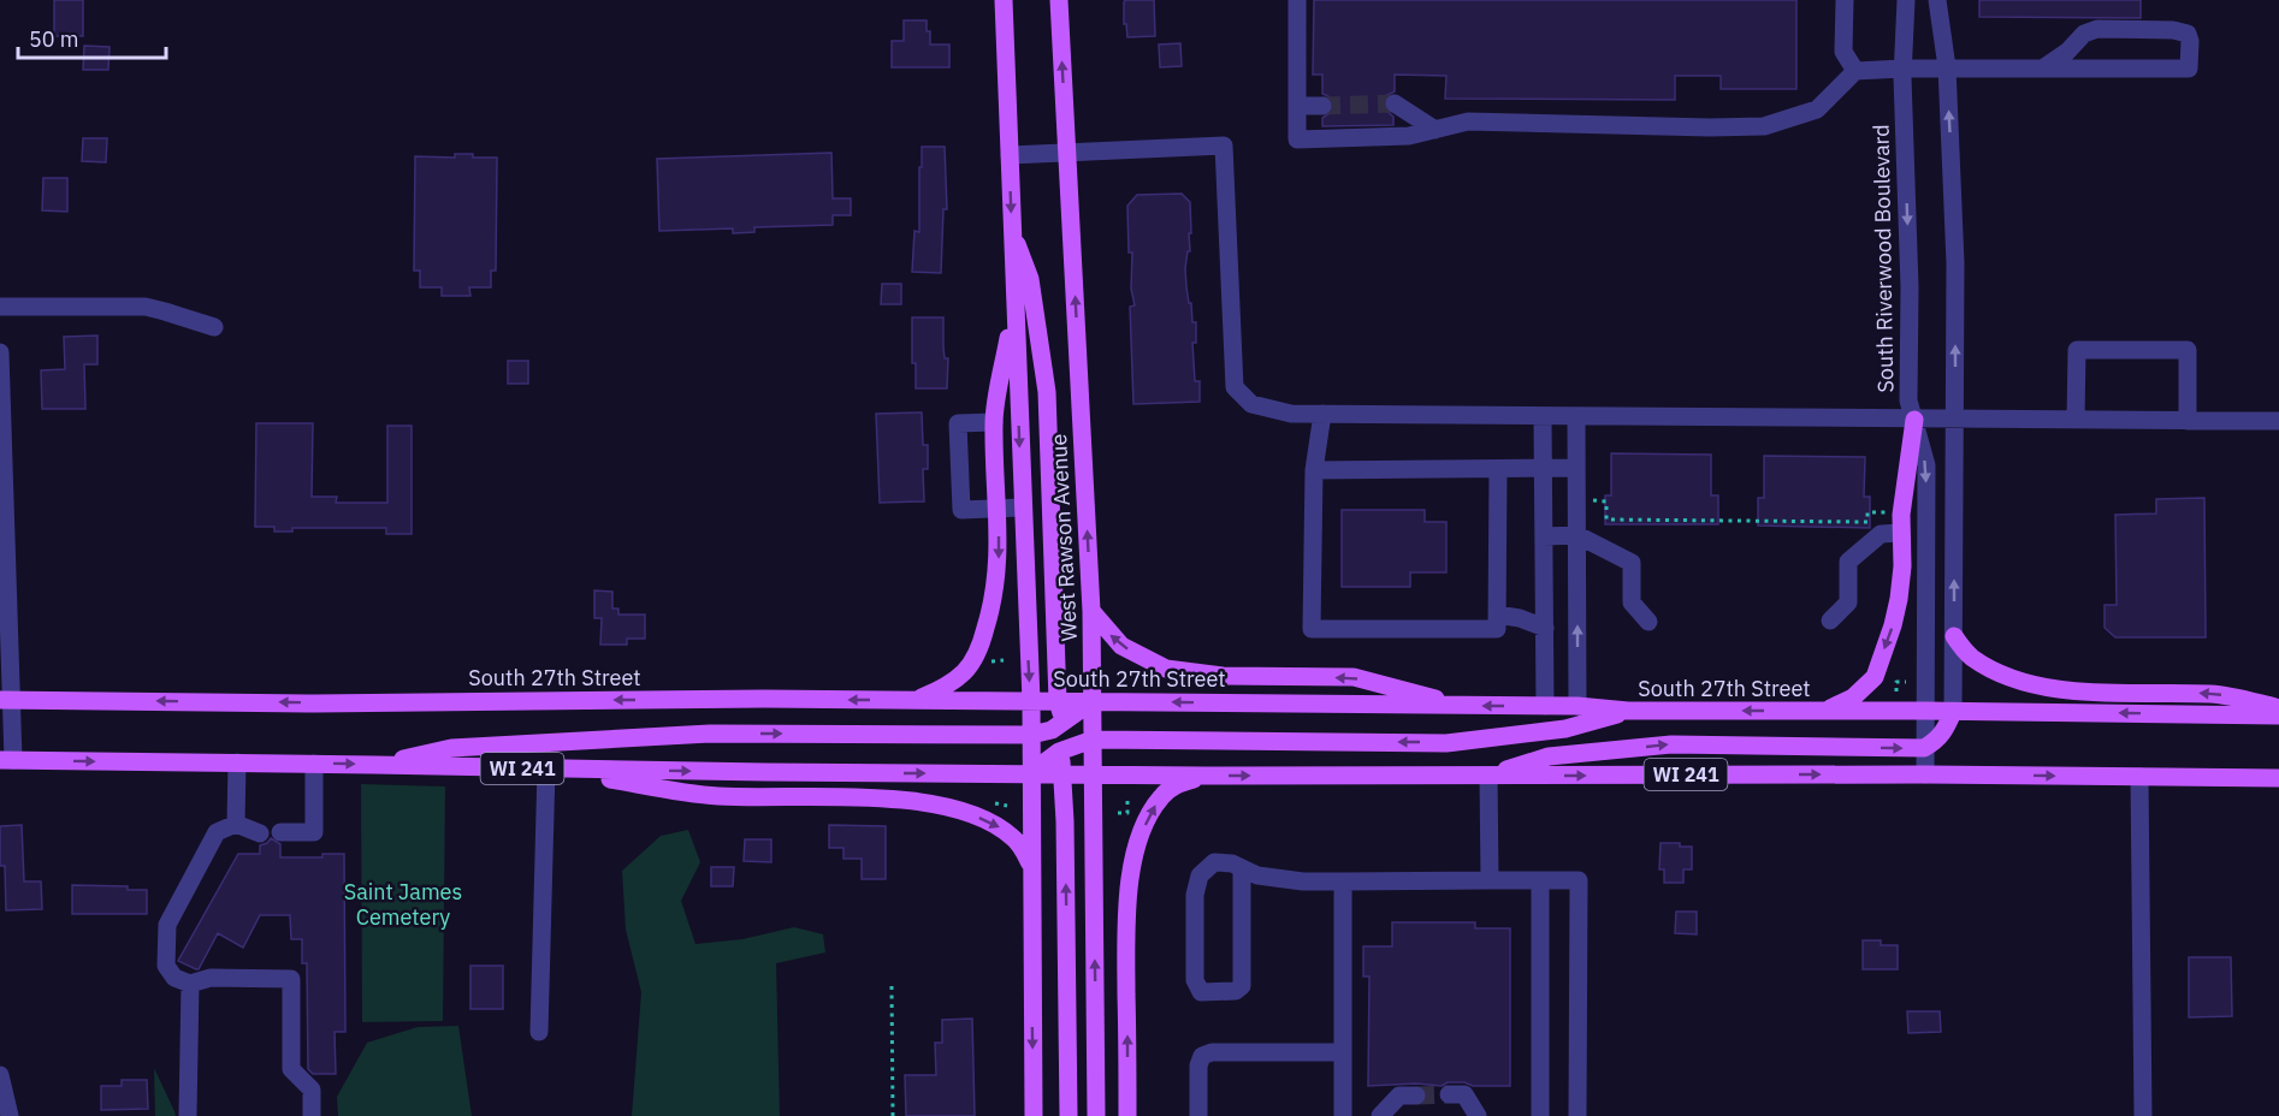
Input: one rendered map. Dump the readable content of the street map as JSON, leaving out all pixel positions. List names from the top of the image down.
{
  "streets": {
    "main road": ["West Rawson Avenue", "South 27th Street", "WI 241"],
    "street": ["South Riverwood Boulevard"]
  },
  "crossings": [
    ["South Riverwood Boulevard", "South 27th Street"],
    ["South Riverwood Boulevard", "WI 241"],
    ["West Rawson Avenue", "South 27th Street"],
    ["West Rawson Avenue", "WI 241"]
  ],
  "parks": ["Saint James Cemetery"],
  "scale_bar": "50 m"
}
